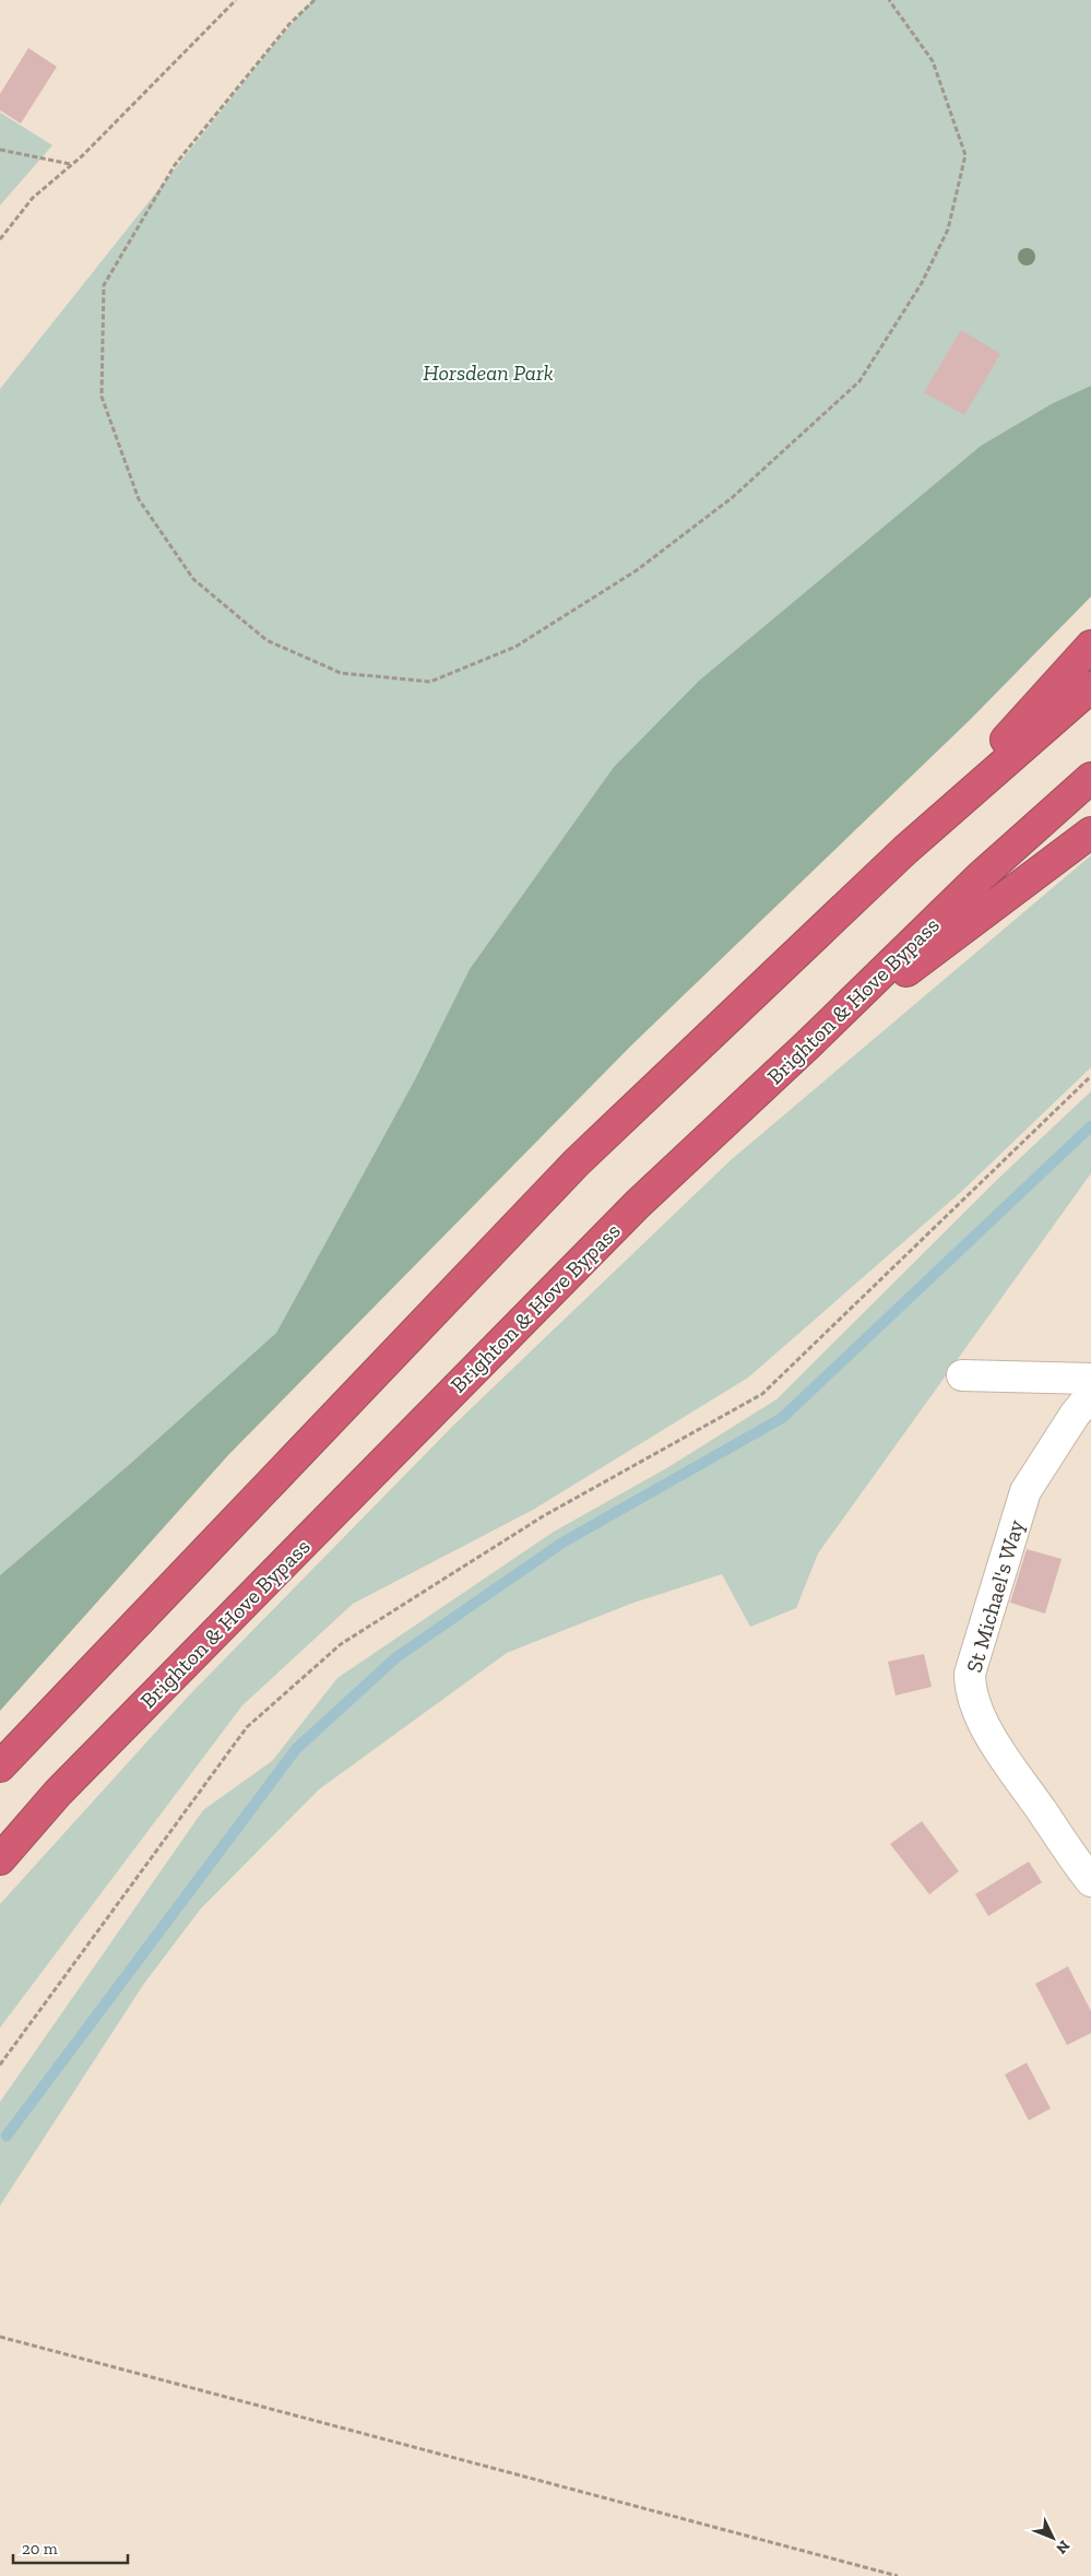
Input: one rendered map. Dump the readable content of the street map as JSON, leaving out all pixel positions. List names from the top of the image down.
{
  "streets": {
    "highway": ["Brighton & Hove Bypass"],
    "lane": ["St Michael's Way"]
  },
  "parks": ["Horsdean Park"],
  "scale_bar": "20 m",
  "north": "bottom right"
}
